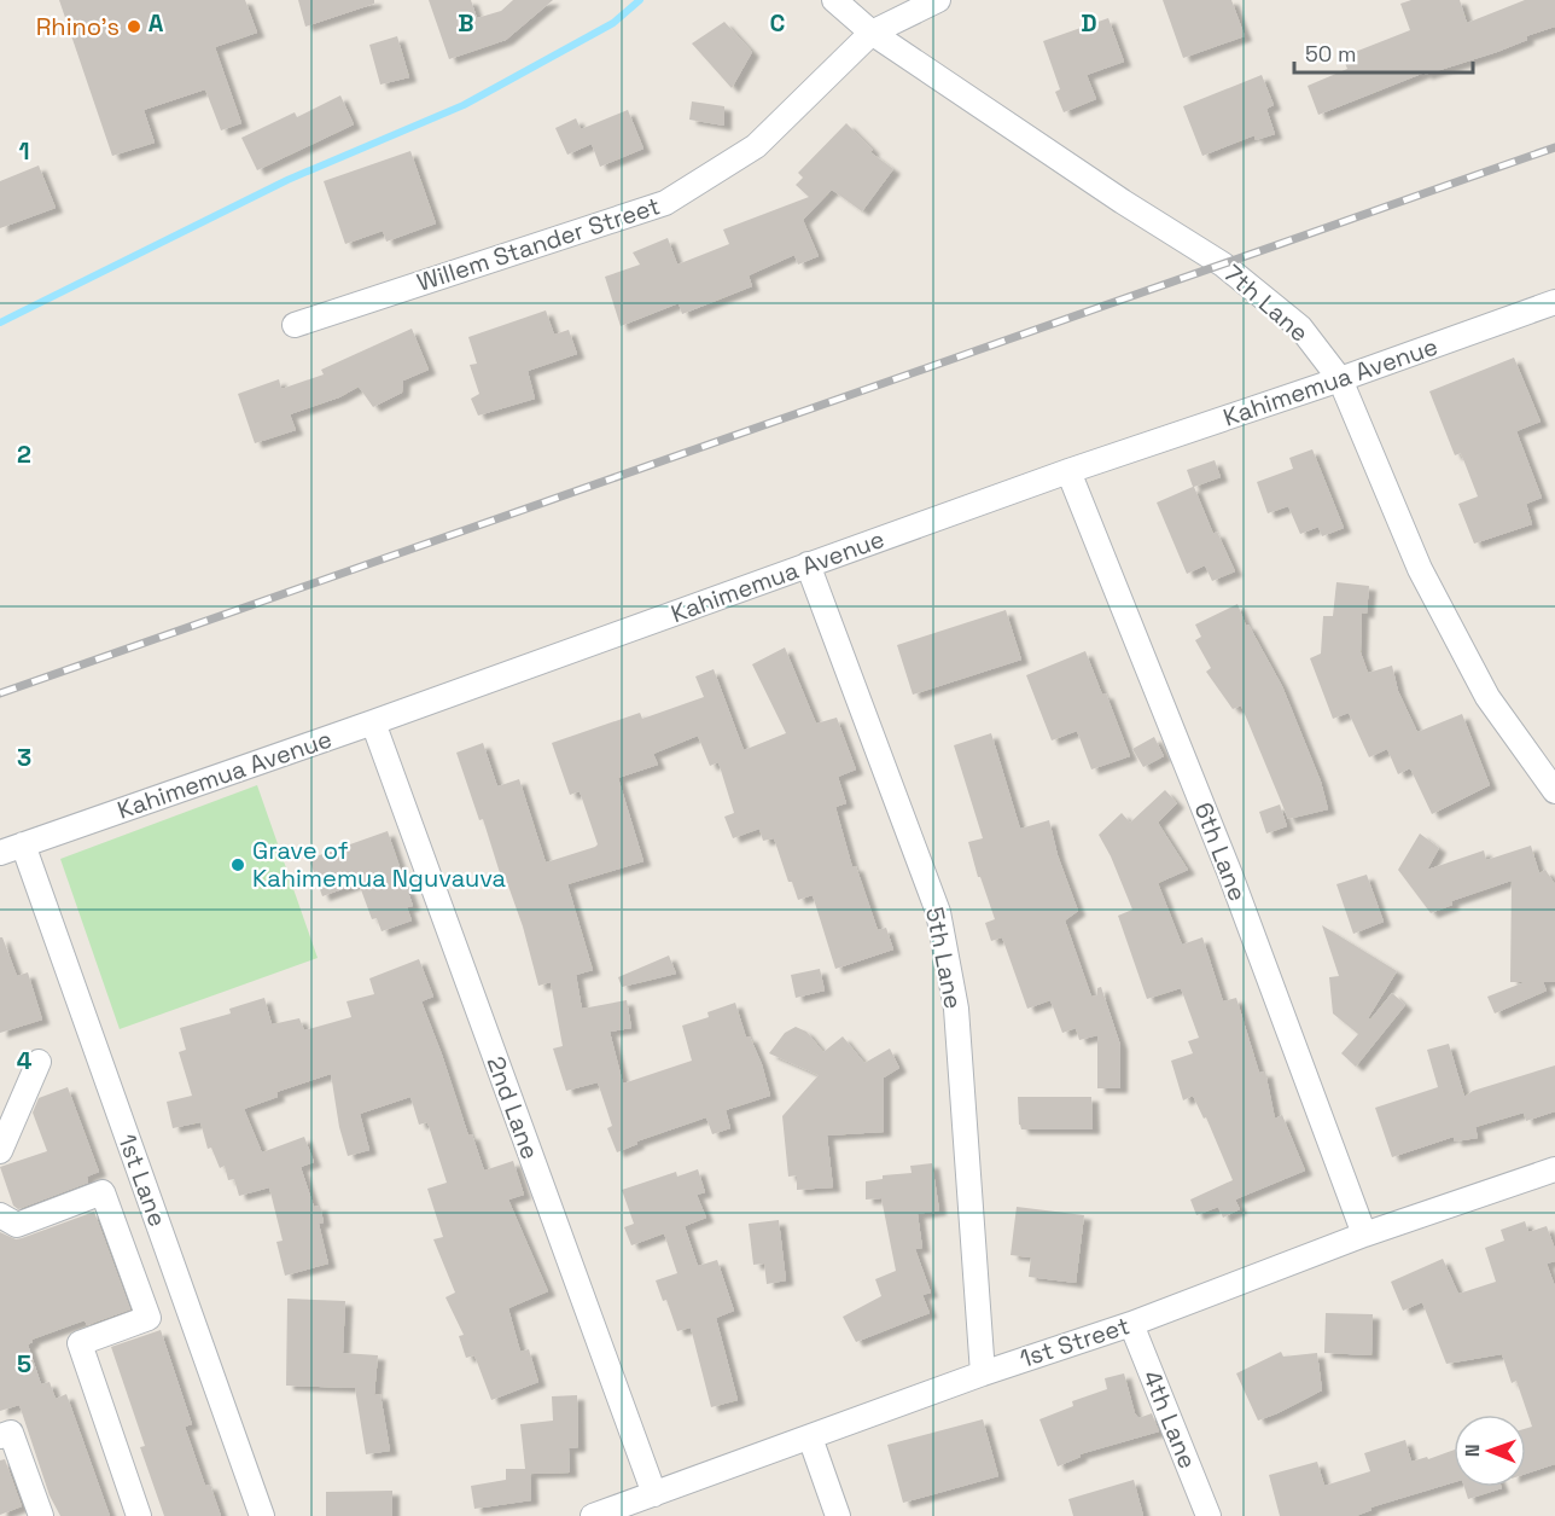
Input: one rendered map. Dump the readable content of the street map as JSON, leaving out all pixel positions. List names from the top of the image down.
{
  "streets": {
    "street": [
      "Willem Stander Street",
      "7th Lane",
      "Kahimemua Avenue",
      "6th Lane",
      "5th Lane",
      "2nd Lane",
      "1st Lane",
      "1st Street",
      "4th Lane"
    ]
  },
  "crossings": [
    ["Willem Stander Street", "7th Lane"],
    ["7th Lane", "Kahimemua Avenue"],
    ["Kahimemua Avenue", "6th Lane"],
    ["Kahimemua Avenue", "5th Lane"],
    ["Kahimemua Avenue", "2nd Lane"],
    ["Kahimemua Avenue", "1st Lane"],
    ["6th Lane", "1st Street"],
    ["5th Lane", "1st Street"],
    ["2nd Lane", "1st Street"],
    ["1st Street", "4th Lane"]
  ],
  "places": ["Rhino's", "Grave of Kahimemua Nguvauva"],
  "scale_bar": "50 m",
  "north": "left",
  "grid": {
    "columns": [
      "A",
      "B",
      "C",
      "D"
    ],
    "rows": [
      "1",
      "2",
      "3",
      "4",
      "5"
    ]
  }
}
